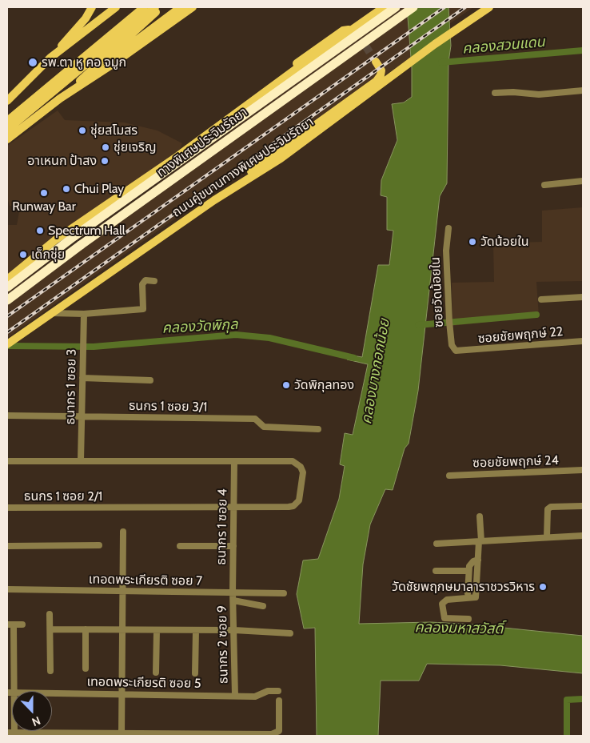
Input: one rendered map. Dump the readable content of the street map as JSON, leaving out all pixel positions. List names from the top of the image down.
{
  "streets": {
    "highway": ["ทางพิเศษประจิมรัถยา"],
    "main road": ["ถนนคู่ขนานทางพิเศษประจิมรัถยา"],
    "street": [
      "ซอยวัดน้อยใน",
      "ซอยชัยพฤกษ์ 22",
      "ธนากร 1 ซอย 3",
      "ธนกร 1 ซอย 3/1",
      "ซอยชัยพฤกษ์ 24",
      "ธนกร 1 ซอย 2/1",
      "ธนากร 1 ซอย 4",
      "เทอดพระเกียรติ ซอย 7",
      "ธนากร 2 ซอย 9",
      "เทอดพระเกียรติ ซอย 5"
    ]
  },
  "crossings": [
    ["ซอยวัดน้อยใน", "ซอยชัยพฤกษ์ 22"],
    ["ธนากร 1 ซอย 3", "ธนกร 1 ซอย 3/1"],
    ["ธนกร 1 ซอย 2/1", "ธนากร 1 ซอย 4"],
    ["ธนากร 1 ซอย 4", "เทอดพระเกียรติ ซอย 7"],
    ["ธนากร 1 ซอย 4", "ธนากร 2 ซอย 9"],
    ["เทอดพระเกียรติ ซอย 7", "ธนากร 2 ซอย 9"],
    ["ธนากร 2 ซอย 9", "เทอดพระเกียรติ ซอย 5"]
  ],
  "water": [
    "คลองสวนแดน",
    "คลองวัดพิกุล",
    "คลองบางกอกน้อย",
    "คลองมหาสวัสดิ์"
  ],
  "places": [
    "รพ.ตา หู คอ จมูก",
    "ชุ่ยสโมสร",
    "ชุ่ยเจริญ",
    "อาเหนก ป้าสง",
    "Chui Play",
    "Runway Bar",
    "Spectrum Hall",
    "วัดน้อยใน",
    "เด็กชุ่ย",
    "วัดพิกุลทอง",
    "วัดชัยพฤกษมาลาราชวรวิหาร"
  ],
  "north": "bottom"
}
